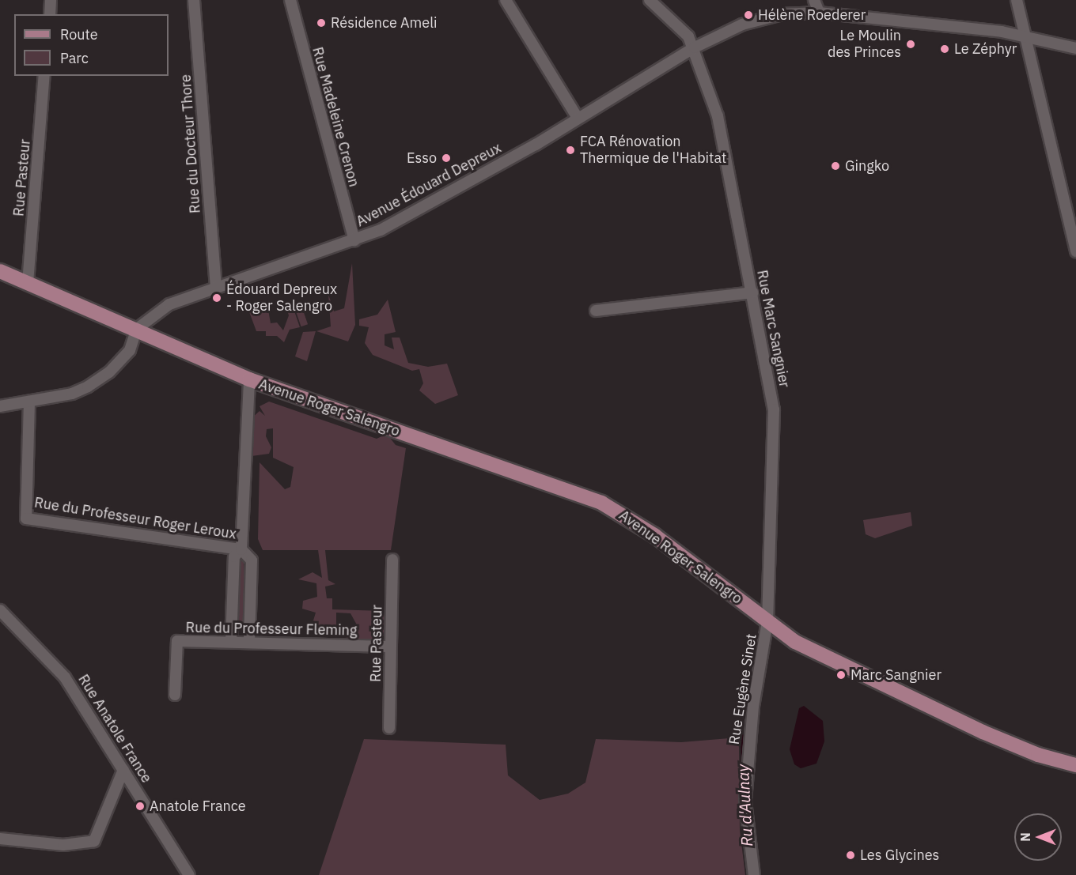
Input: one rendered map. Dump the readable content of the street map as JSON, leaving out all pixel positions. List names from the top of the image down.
{
  "streets": {
    "main road": ["Avenue Roger Salengro"],
    "street": [
      "Rue Madeleine Crenon",
      "Rue du Docteur Thore",
      "Rue Pasteur",
      "Avenue Édouard Depreux",
      "Rue Marc Sangnier",
      "Rue du Professeur Roger Leroux",
      "Rue du Professeur Fleming",
      "Rue Eugène Sinet",
      "Rue Anatole France"
    ]
  },
  "crossings": [
    ["Rue Madeleine Crenon", "Avenue Édouard Depreux"],
    ["Rue du Docteur Thore", "Avenue Édouard Depreux"],
    ["Rue Pasteur", "Avenue Roger Salengro"],
    ["Rue Pasteur", "Rue du Professeur Fleming"],
    ["Avenue Édouard Depreux", "Rue Marc Sangnier"],
    ["Avenue Édouard Depreux", "Avenue Roger Salengro"],
    ["Rue Marc Sangnier", "Avenue Roger Salengro"],
    ["Rue Marc Sangnier", "Rue Eugène Sinet"],
    ["Avenue Roger Salengro", "Rue Eugène Sinet"]
  ],
  "water": ["Ru d'Aulnay"],
  "places": [
    "Hélène Roederer",
    "Résidence Ameli",
    "Le Moulin des Princes",
    "Le Zéphyr",
    "FCA Rénovation Thermique de l'Habitat",
    "Esso",
    "Gingko",
    "Édouard Depreux - Roger Salengro",
    "Marc Sangnier",
    "Anatole France",
    "Les Glycines"
  ],
  "legend": ["Route", "Parc"],
  "north": "left"
}
